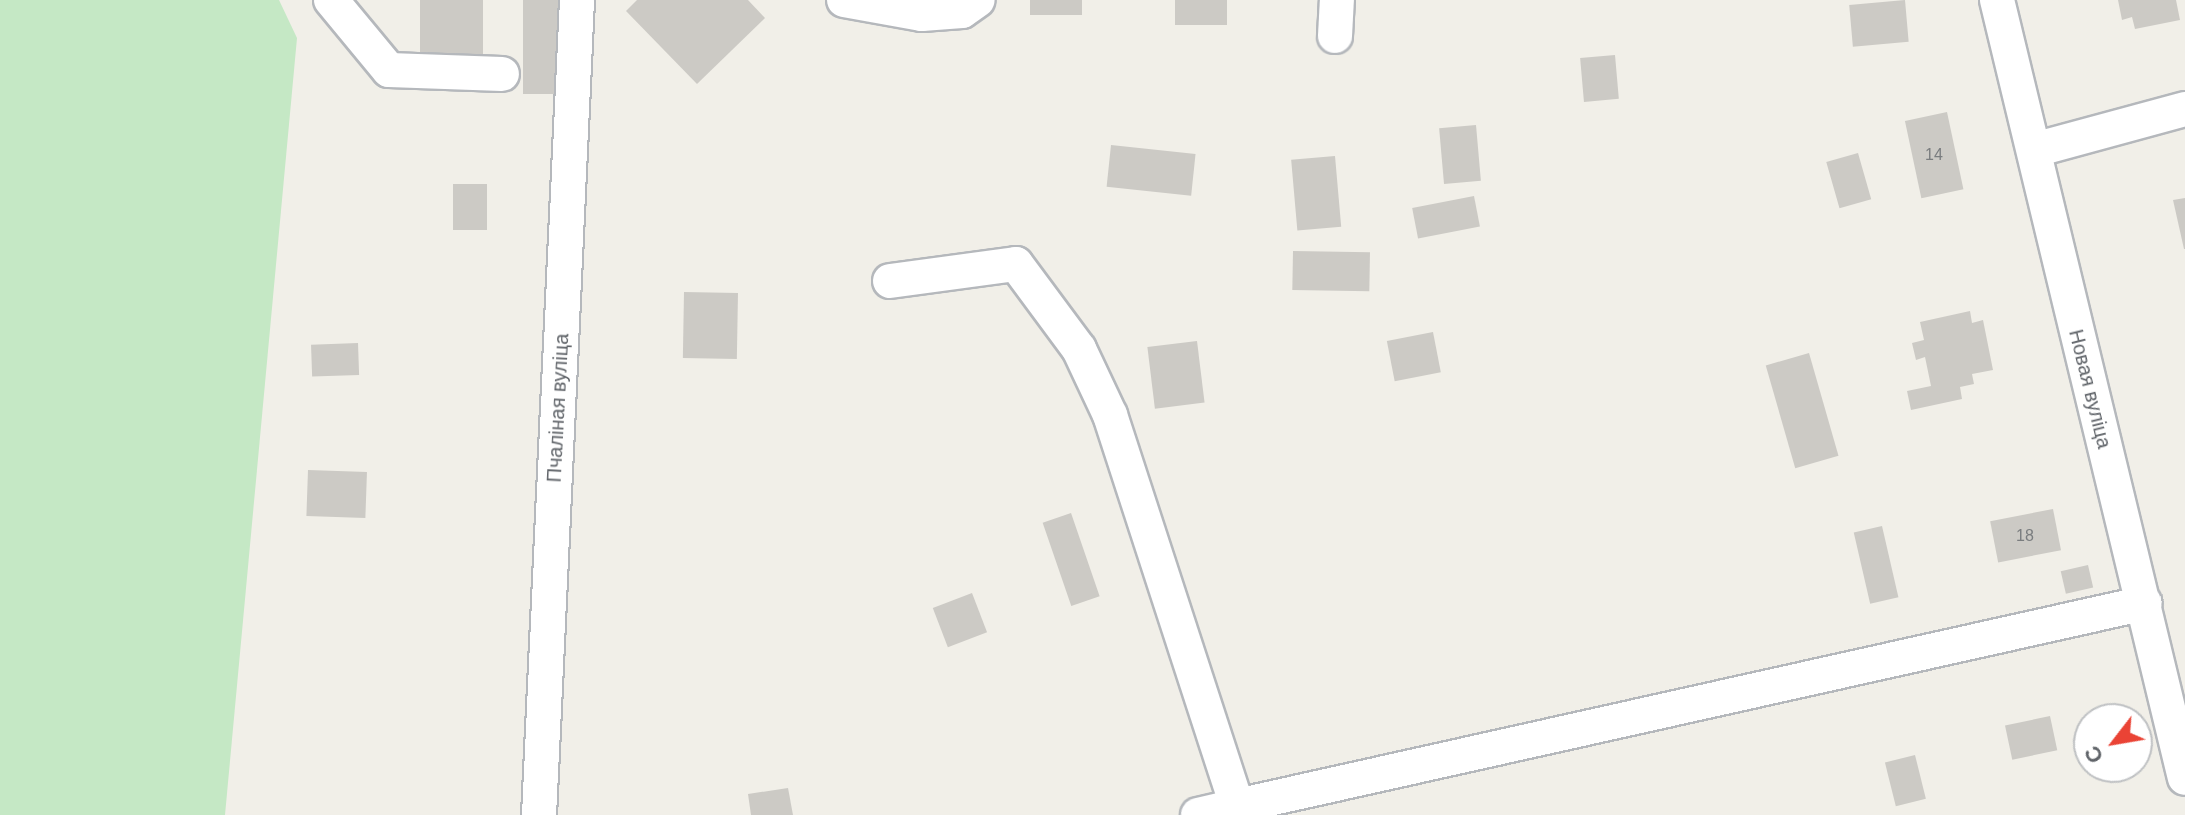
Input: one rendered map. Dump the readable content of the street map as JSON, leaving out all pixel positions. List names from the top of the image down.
{
  "streets": {
    "street": ["Новая вуліца", "Пчаліная вуліца"]
  },
  "house_numbers": ["14", "18"],
  "north": "bottom left"
}
